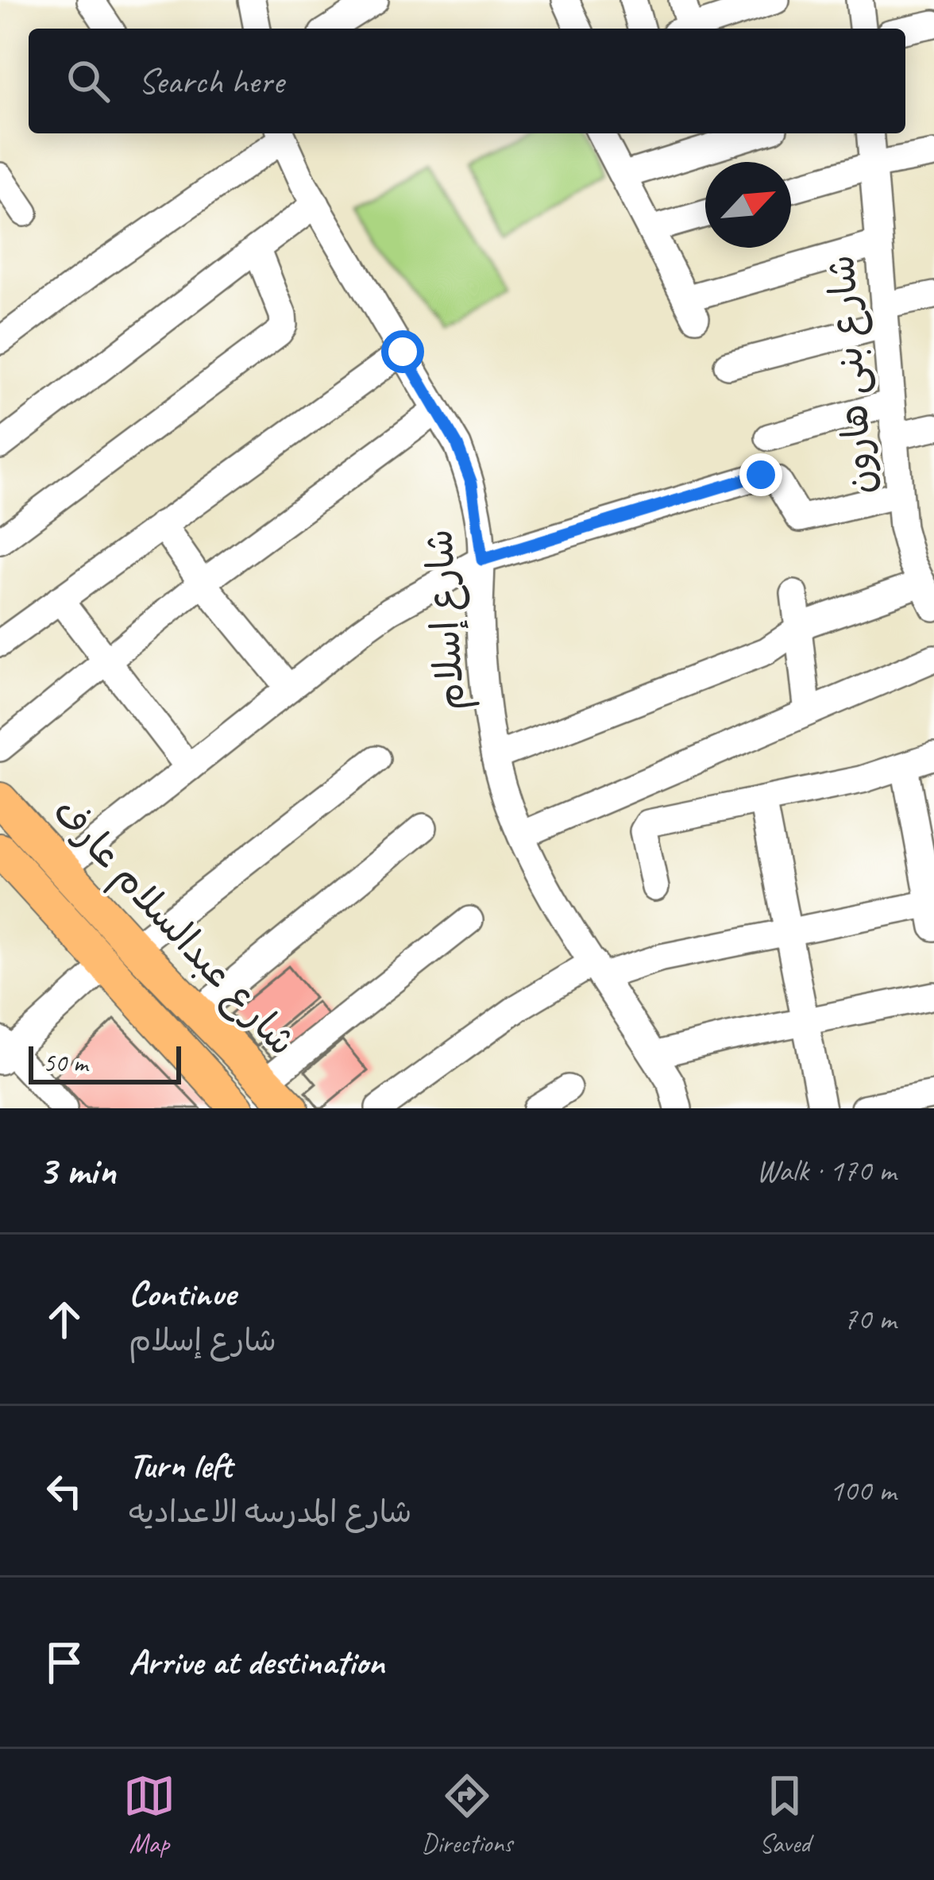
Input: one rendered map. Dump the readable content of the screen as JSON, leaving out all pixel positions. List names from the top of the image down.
{
  "streets": {
    "main road": ["شارع عبدالسلام عارف"],
    "street": ["شارع بنى هارون", "شارع إسلام"]
  },
  "scale_bar": "50 m",
  "north": "top right",
  "page": {
    "search": "Search here",
    "scale": "50 m",
    "heading": ["3 min", "Walk · 170 m"],
    "list": [
      ["Continue", "شارع إسلام", "70 m"],
      ["Turn left", "شارع المدرسه الاعداديه", "100 m"],
      "Arrive at destination"
    ],
    "nav": ["Map", "Directions", "Saved"]
  }
}
